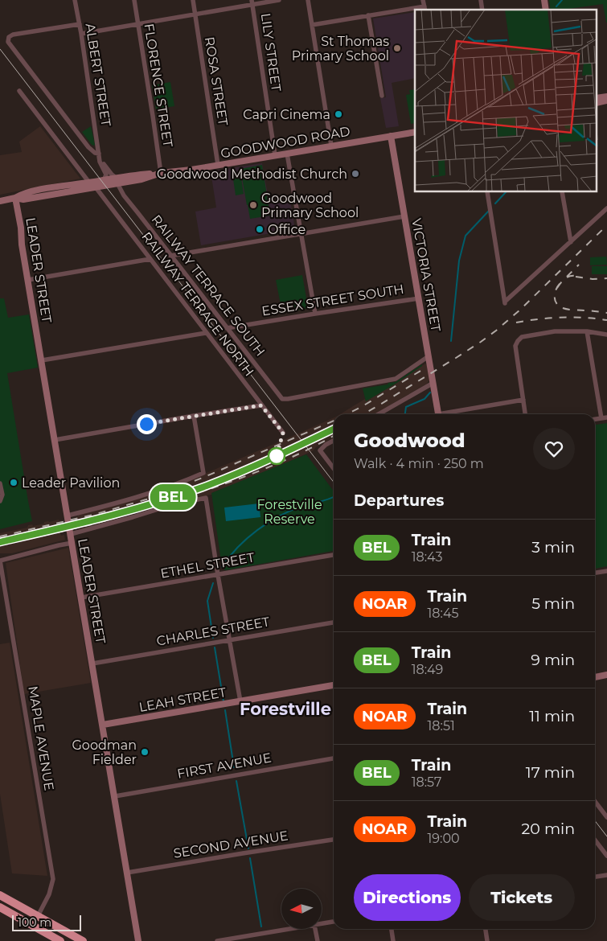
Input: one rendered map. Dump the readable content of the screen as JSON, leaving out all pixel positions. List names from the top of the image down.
{
  "streets": {
    "main road": [
      "GOODWOOD ROAD",
      "LEADER STREET",
      "VICTORIA STREET",
      "LEAH STREET"
    ],
    "street": [
      "LILY STREET",
      "ALBERT STREET",
      "ROSA STREET",
      "FLORENCE STREET",
      "RAILWAY TERRACE SOUTH",
      "ESSEX STREET SOUTH",
      "RAILWAY TERRACE NORTH",
      "ETHEL STREET",
      "CHARLES STREET",
      "MAPLE AVENUE",
      "FIRST AVENUE",
      "SECOND AVENUE"
    ]
  },
  "crossings": [
    ["LILY STREET", "GOODWOOD ROAD"],
    ["ALBERT STREET", "GOODWOOD ROAD"],
    ["ALBERT STREET", "RAILWAY TERRACE SOUTH"],
    ["ROSA STREET", "GOODWOOD ROAD"],
    ["FLORENCE STREET", "GOODWOOD ROAD"],
    ["GOODWOOD ROAD", "LEADER STREET"],
    ["GOODWOOD ROAD", "VICTORIA STREET"],
    ["GOODWOOD ROAD", "RAILWAY TERRACE SOUTH"],
    ["GOODWOOD ROAD", "RAILWAY TERRACE NORTH"],
    ["LEADER STREET", "ETHEL STREET"],
    ["LEADER STREET", "CHARLES STREET"],
    ["LEADER STREET", "LEAH STREET"],
    ["LEADER STREET", "MAPLE AVENUE"],
    ["LEADER STREET", "FIRST AVENUE"],
    ["LEADER STREET", "SECOND AVENUE"],
    ["VICTORIA STREET", "RAILWAY TERRACE SOUTH"],
    ["VICTORIA STREET", "ESSEX STREET SOUTH"],
    ["RAILWAY TERRACE SOUTH", "ESSEX STREET SOUTH"]
  ],
  "districts": ["Forestville"],
  "parks": ["Forestville Reserve"],
  "places": [
    "St Thomas Primary School",
    "Capri Cinema",
    "Goodwood Methodist Church",
    "Goodwood Primary School",
    "Office",
    "Leader Pavilion",
    "Goodman Fielder"
  ],
  "scale_bar": "100 m",
  "north": "left",
  "page": {
    "on_map": "BEL",
    "heading": [
      ["Goodwood", "Walk · 4 min · 250 m"],
      "Departures"
    ],
    "list": [
      {
        "mark": "BEL",
        "name": "Train",
        "note": "18:43",
        "value": "3 min"
      },
      {
        "mark": "NOAR",
        "name": "Train",
        "note": "18:45",
        "value": "5 min"
      },
      {
        "mark": "BEL",
        "name": "Train",
        "note": "18:49",
        "value": "9 min"
      },
      {
        "mark": "NOAR",
        "name": "Train",
        "note": "18:51",
        "value": "11 min"
      },
      {
        "mark": "BEL",
        "name": "Train",
        "note": "18:57",
        "value": "17 min"
      },
      {
        "mark": "NOAR",
        "name": "Train",
        "note": "19:00",
        "value": "20 min"
      }
    ],
    "buttons": ["Directions", "Tickets"],
    "scale": "100 m"
  }
}
